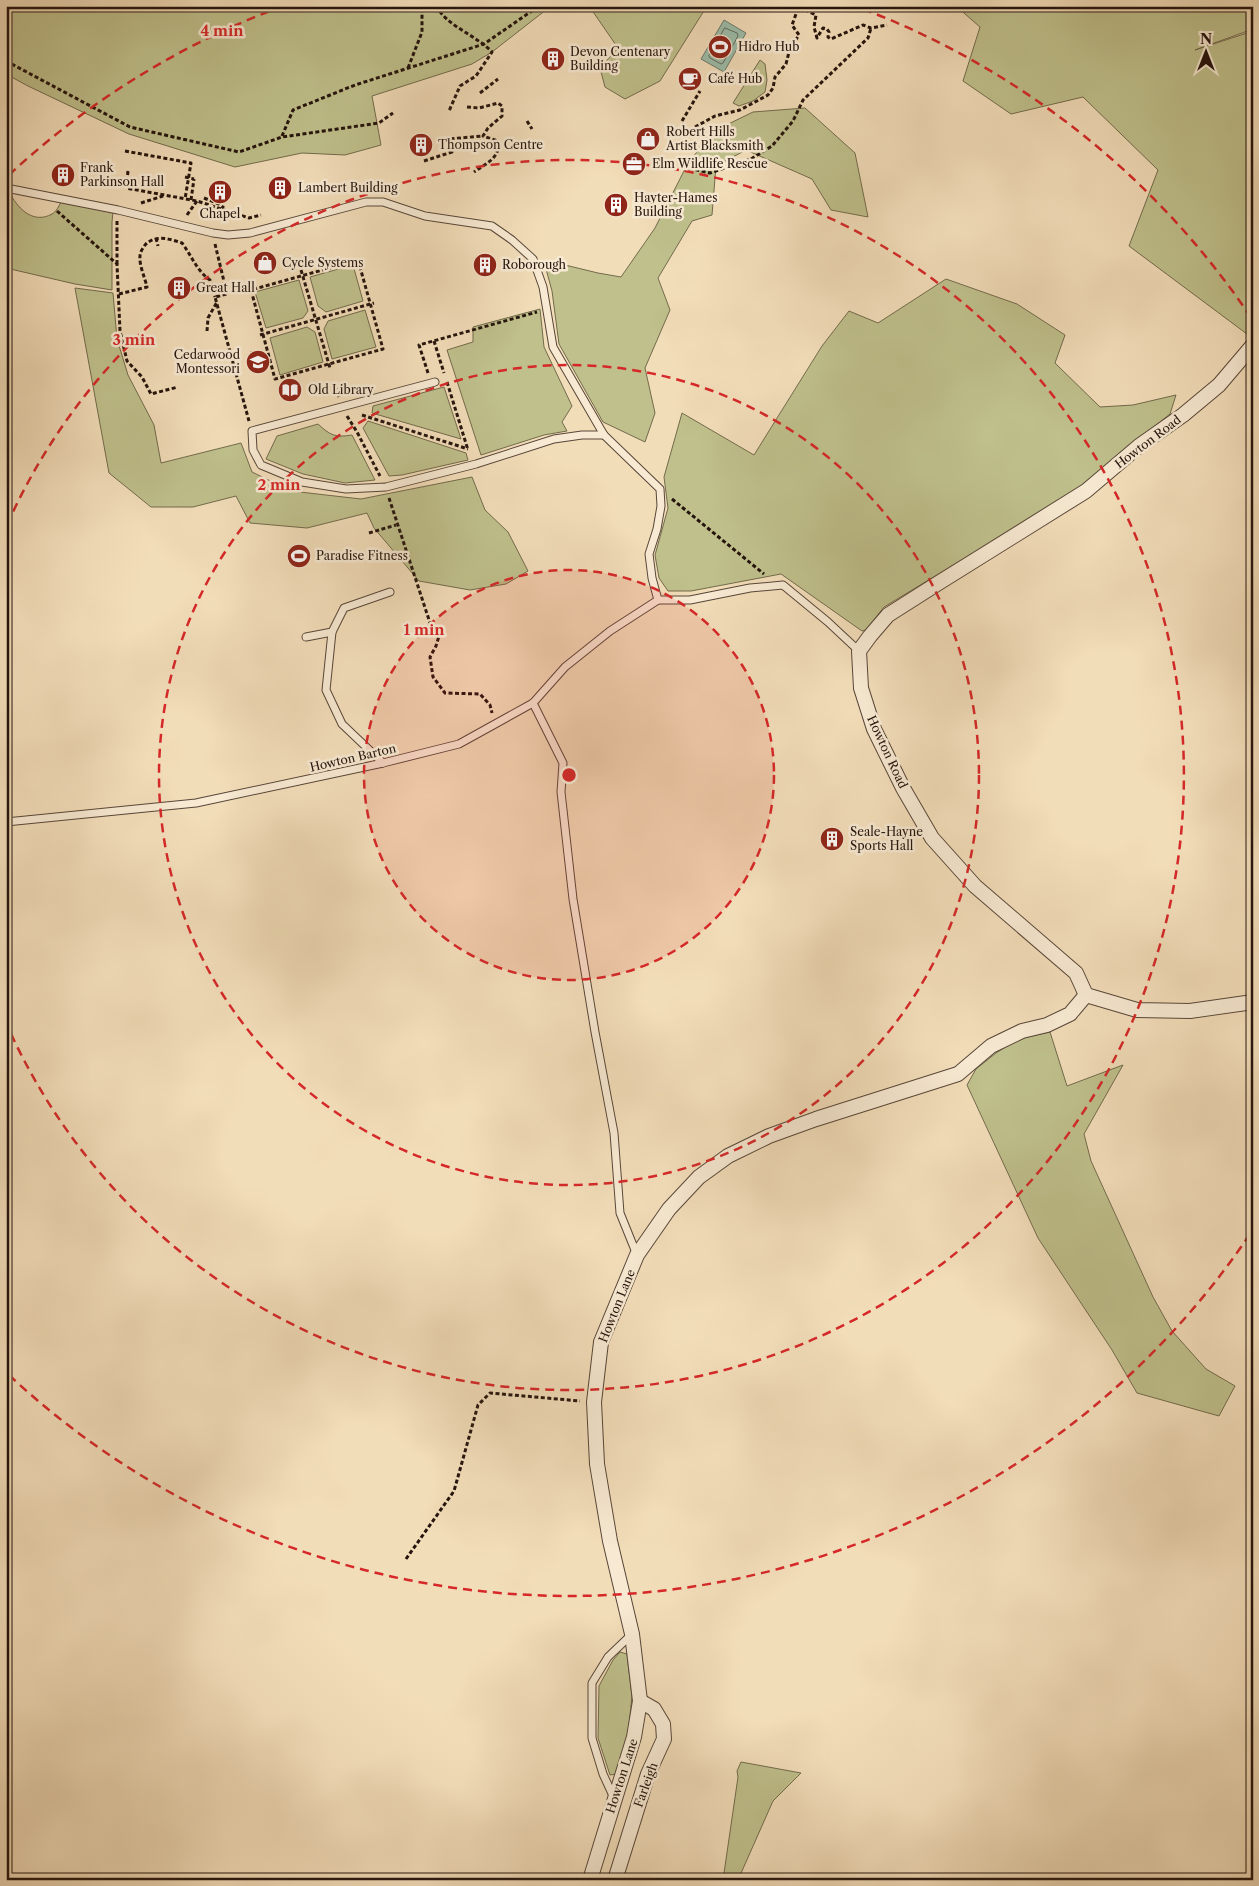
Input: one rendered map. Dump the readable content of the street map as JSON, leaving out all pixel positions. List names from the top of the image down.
{
  "streets": {
    "street": ["Howton Road", "Howton Lane", "Farleigh"],
    "lane": ["Howton Barton"]
  },
  "crossings": [
    ["Howton Road", "Howton Lane"],
    ["Howton Lane", "Farleigh"]
  ],
  "places": {
    "sports": ["Hidro Hub", "Paradise Fitness"],
    "building": [
      "Devon Centenary Building",
      "Thompson Centre",
      "Frank Parkinson Hall",
      "Lambert Building",
      "Chapel",
      "Hayter-Hames Building",
      "Roborough",
      "Great Hall",
      "Seale-Hayne Sports Hall"
    ],
    "cafe": ["Café Hub"],
    "shop": ["Robert Hills Artist Blacksmith", "Cycle Systems"],
    "office": ["Elm Wildlife Rescue"],
    "school or university": ["Cedarwood Montessori"],
    "library": ["Old Library"]
  },
  "north": "top",
  "rings": [
    "4 min",
    "3 min",
    "2 min",
    "1 min"
  ]
}
